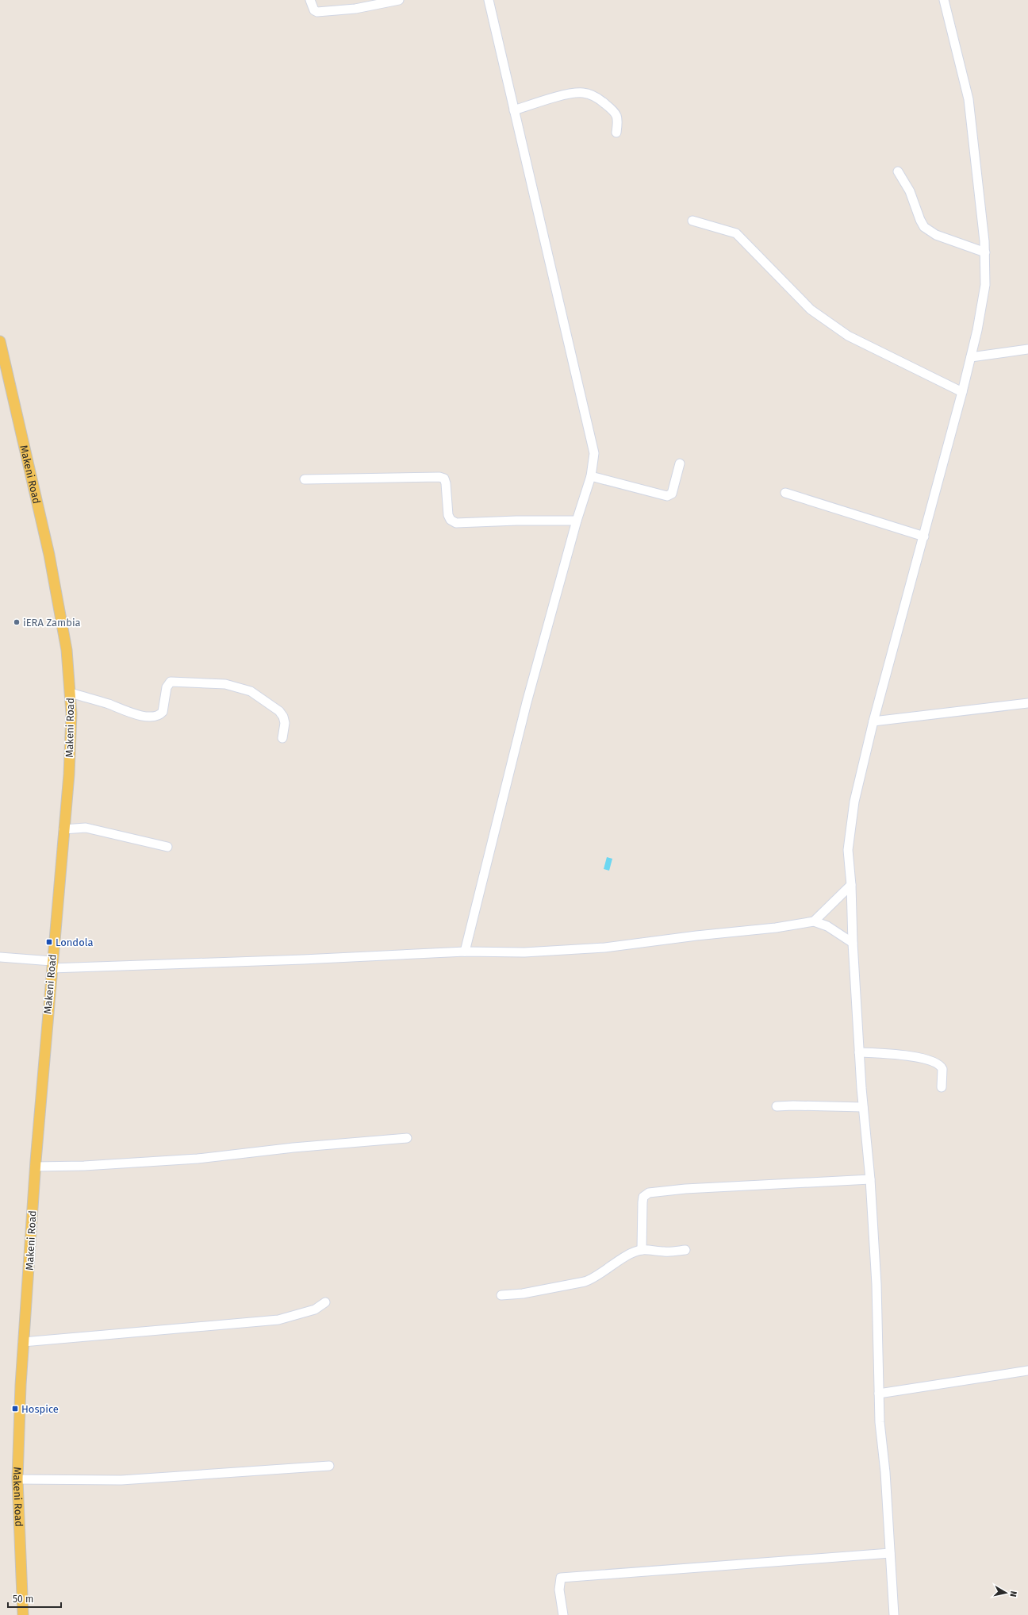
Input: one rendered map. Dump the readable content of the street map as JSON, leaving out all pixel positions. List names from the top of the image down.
{
  "streets": {
    "main road": ["Makeni Road"]
  },
  "places": {
    "other": ["iERA Zambia"],
    "transit": ["Londola", "Hospice"]
  },
  "scale_bar": "50 m",
  "north": "right"
}
